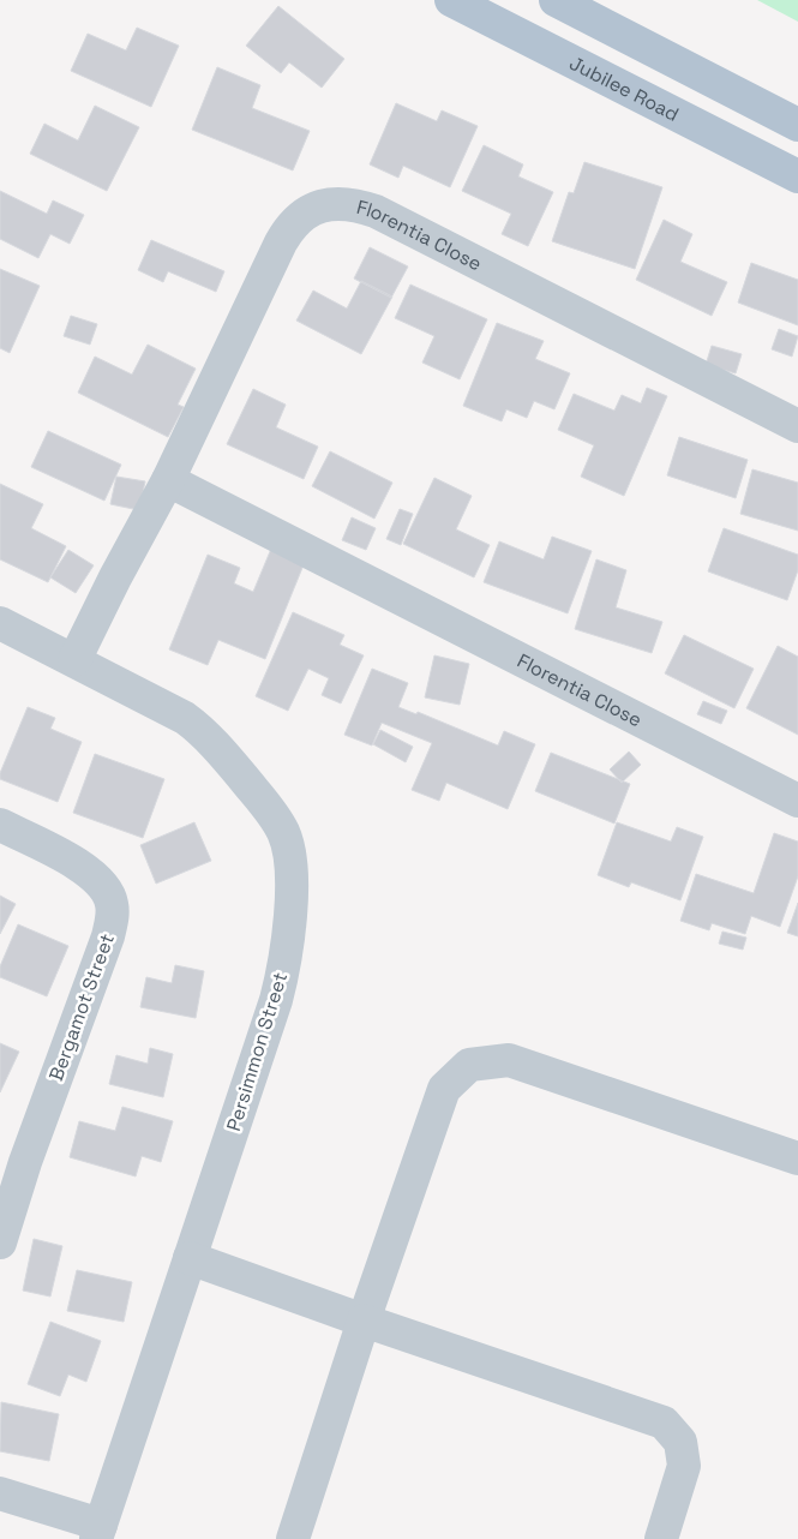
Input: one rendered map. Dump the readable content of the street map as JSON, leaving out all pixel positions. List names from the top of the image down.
{
  "streets": {
    "main road": ["Jubilee Road"],
    "street": ["Florentia Close", "Bergamot Street", "Persimmon Street"]
  },
  "crossings": [
    ["Florentia Close", "Persimmon Street"]
  ]
}
